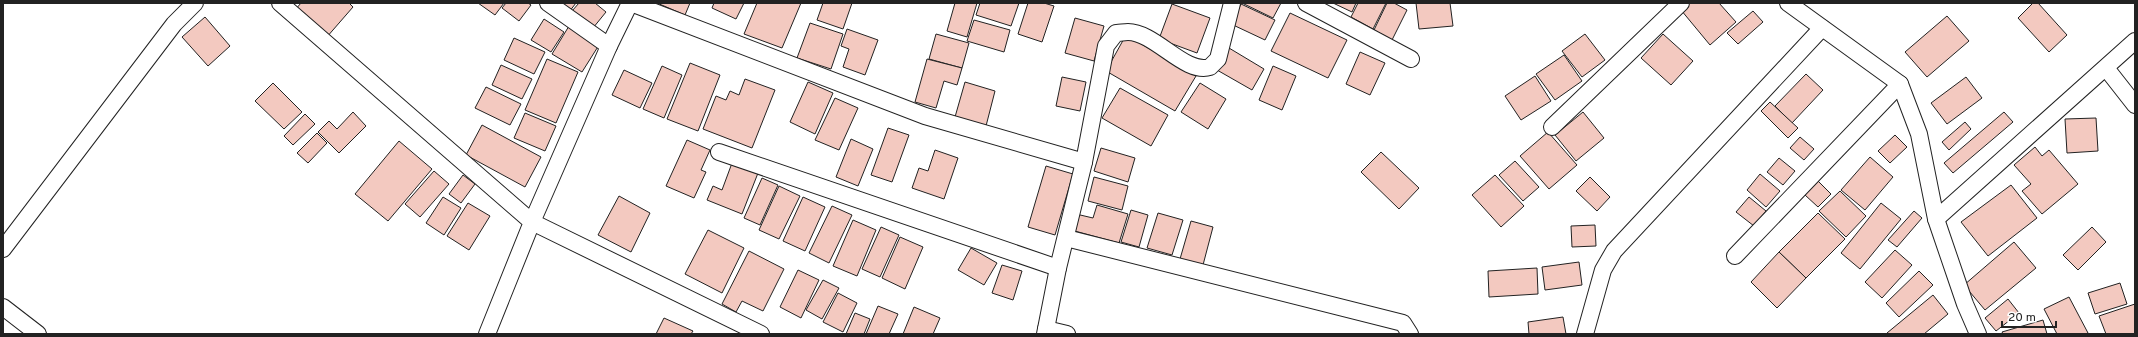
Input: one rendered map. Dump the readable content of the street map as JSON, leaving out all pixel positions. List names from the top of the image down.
{
  "scale_bar": "20 m"
}
